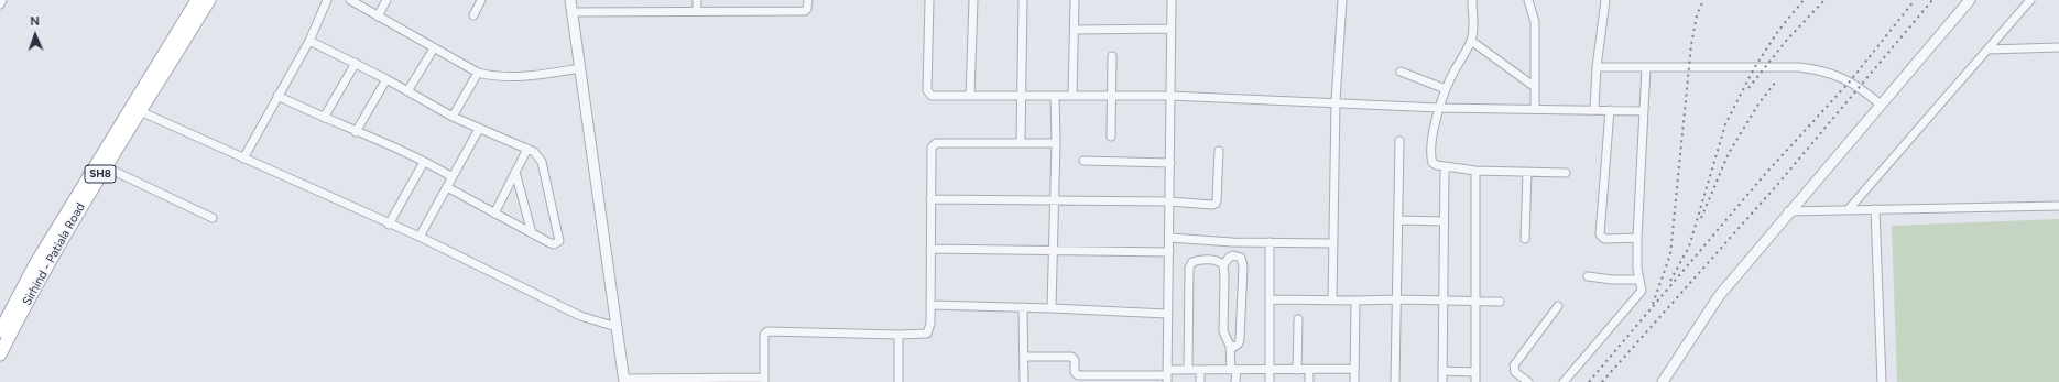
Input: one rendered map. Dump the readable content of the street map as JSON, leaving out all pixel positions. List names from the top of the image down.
{
  "streets": {
    "main road": ["SH8", "Sirhind - Patiala Road"]
  },
  "north": "top"
}
